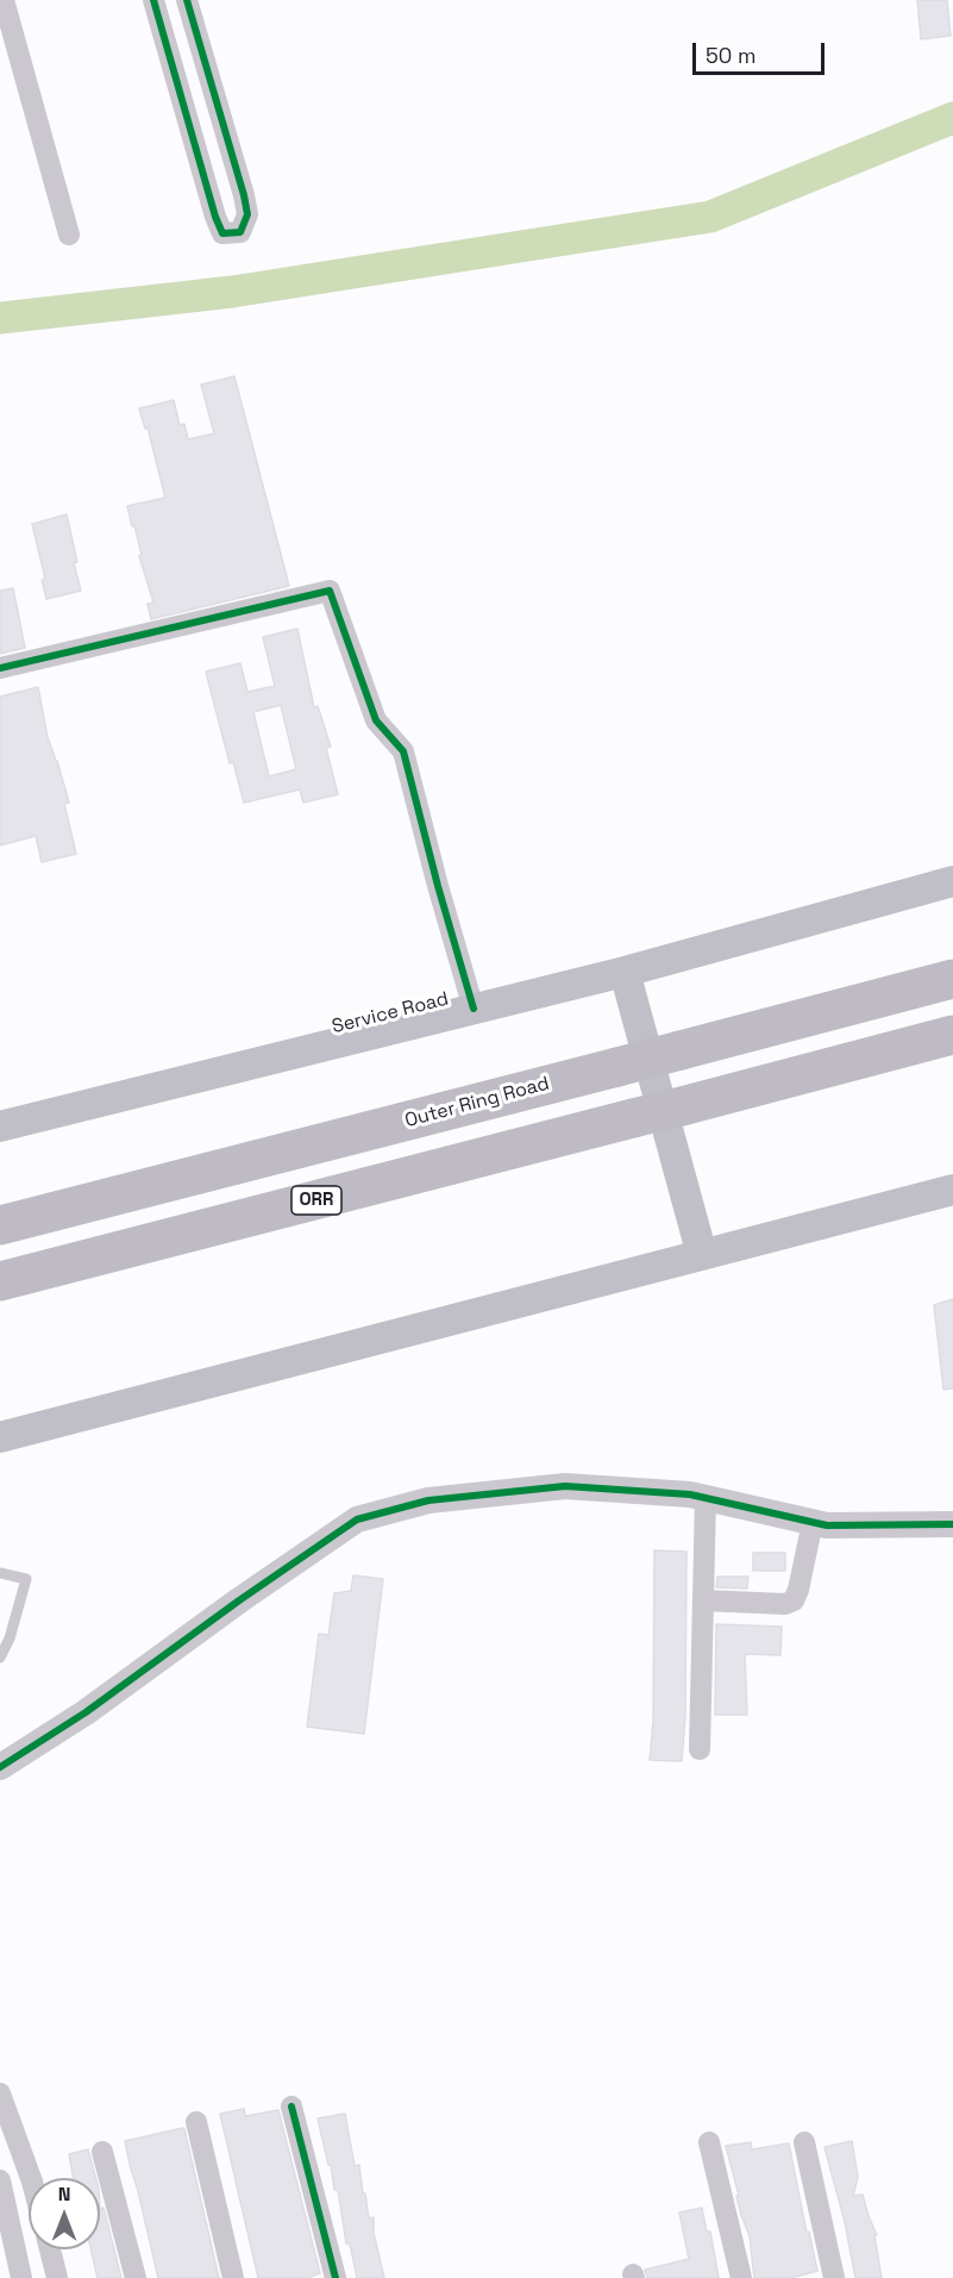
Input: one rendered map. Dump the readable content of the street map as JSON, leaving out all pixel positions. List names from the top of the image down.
{
  "streets": {
    "highway": ["Outer Ring Road", "ORR"],
    "main road": ["Service Road"]
  },
  "scale_bar": "50 m",
  "north": "top"
}
